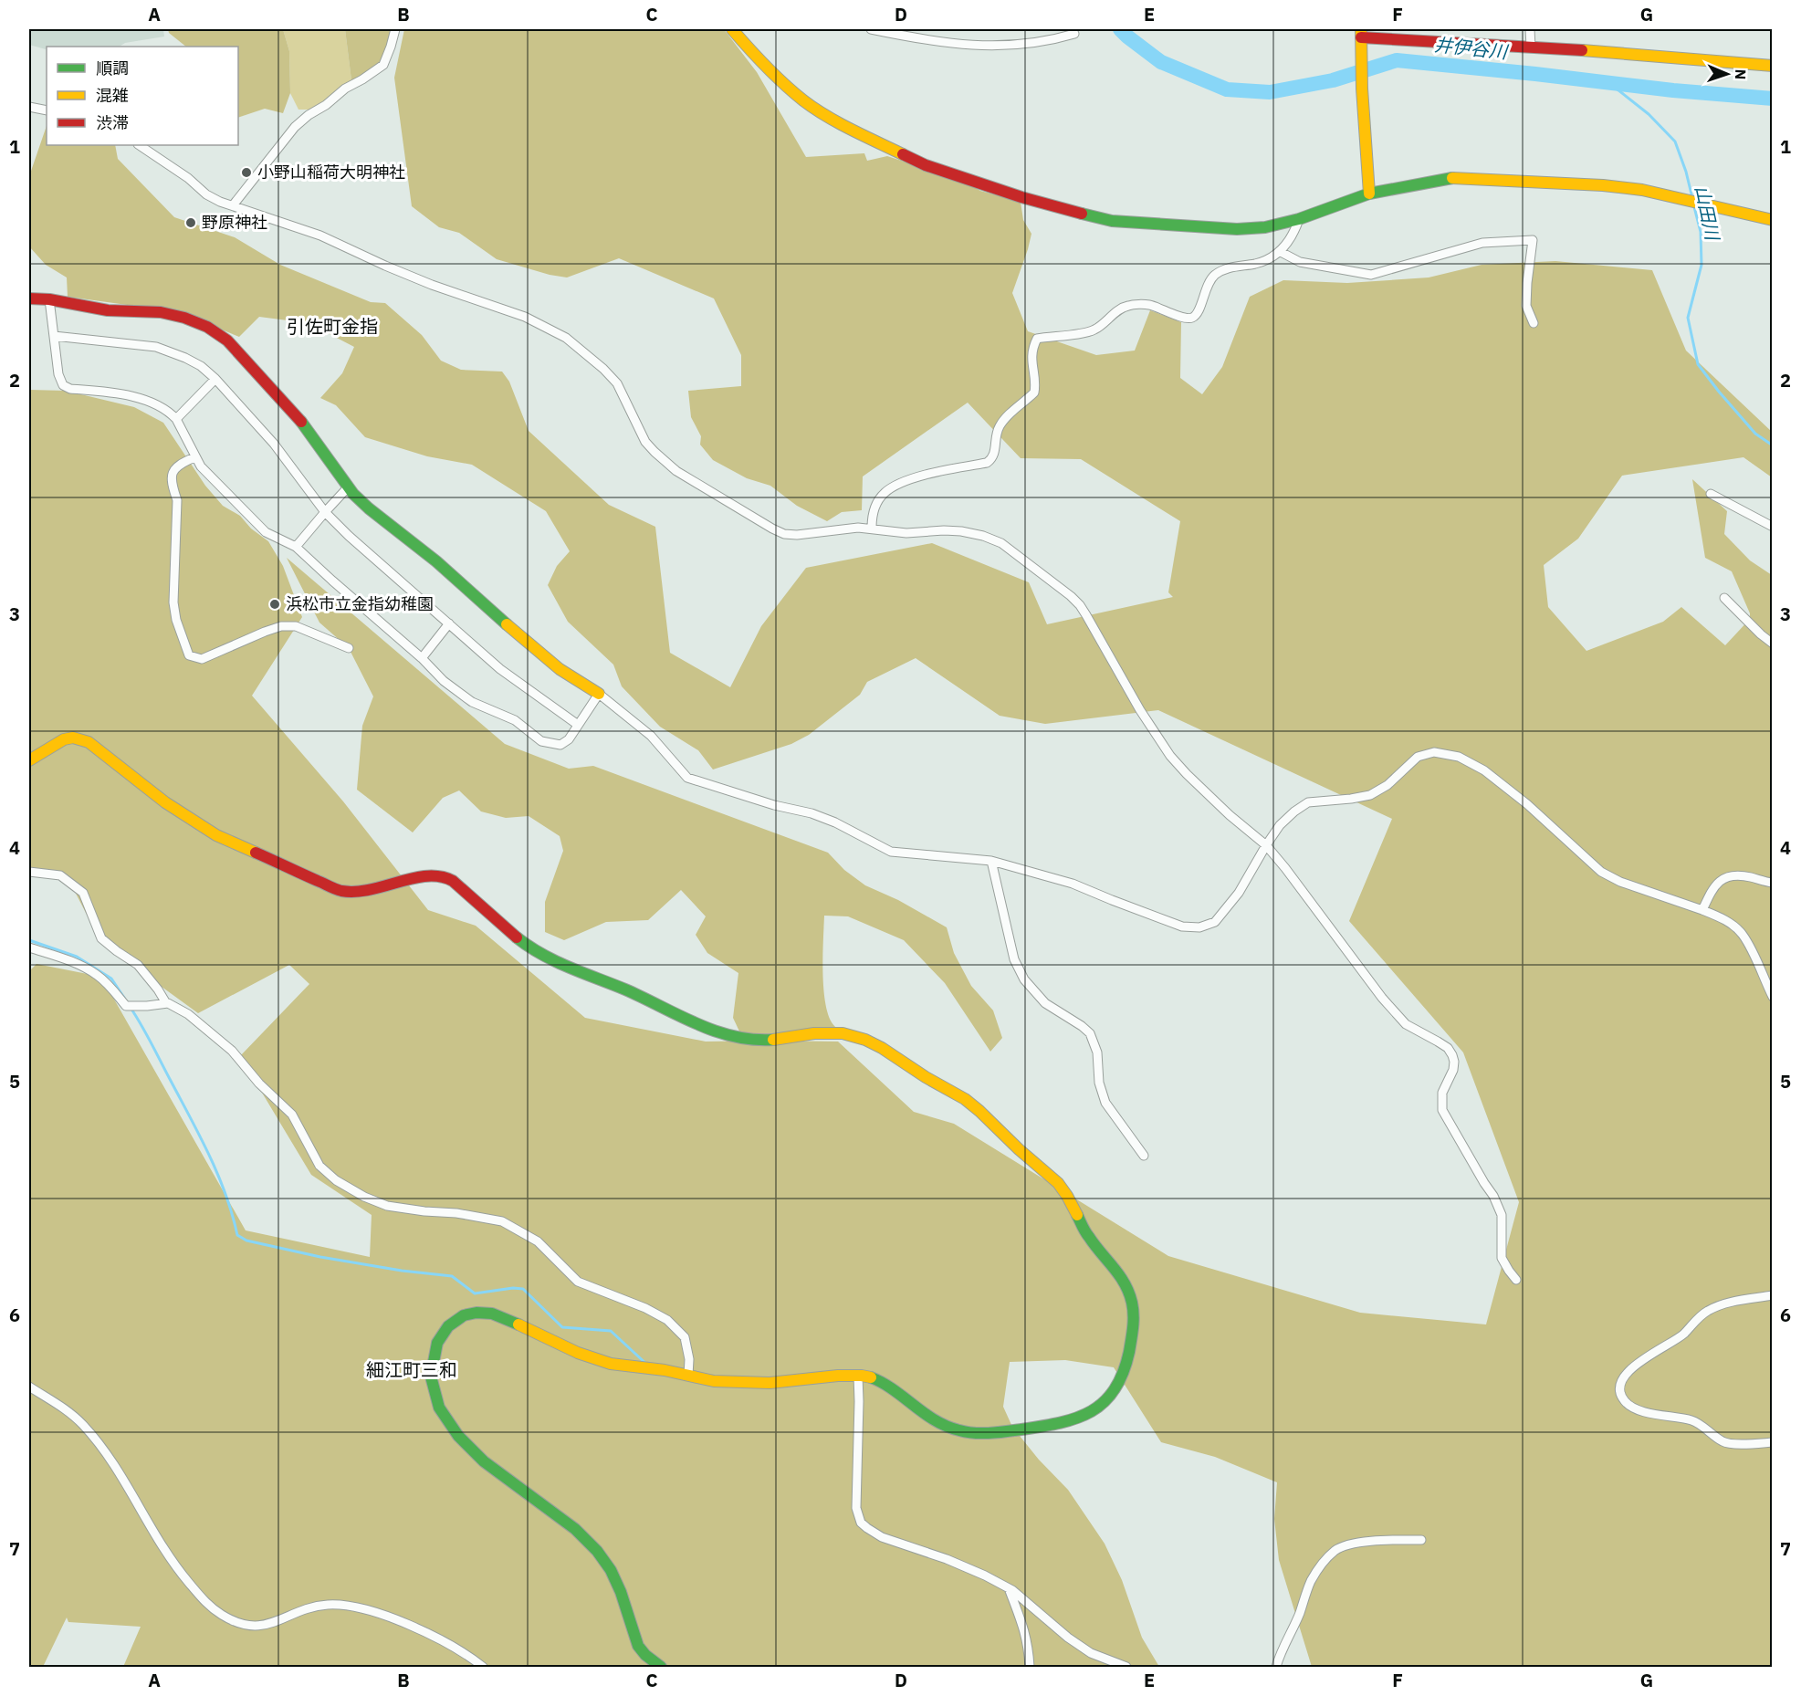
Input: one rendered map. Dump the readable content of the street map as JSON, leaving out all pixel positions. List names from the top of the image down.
{
  "districts": ["引佐町金指", "細江町三和"],
  "water": ["井伊谷川", "山田川"],
  "places": ["小野山稲荷大明神社", "野原神社", "浜松市立金指幼稚園"],
  "legend": ["順調", "混雑", "渋滞"],
  "north": "right",
  "grid": {
    "columns": [
      "A",
      "B",
      "C",
      "D",
      "E",
      "F",
      "G"
    ],
    "rows": [
      "1",
      "2",
      "3",
      "4",
      "5",
      "6",
      "7"
    ]
  }
}
